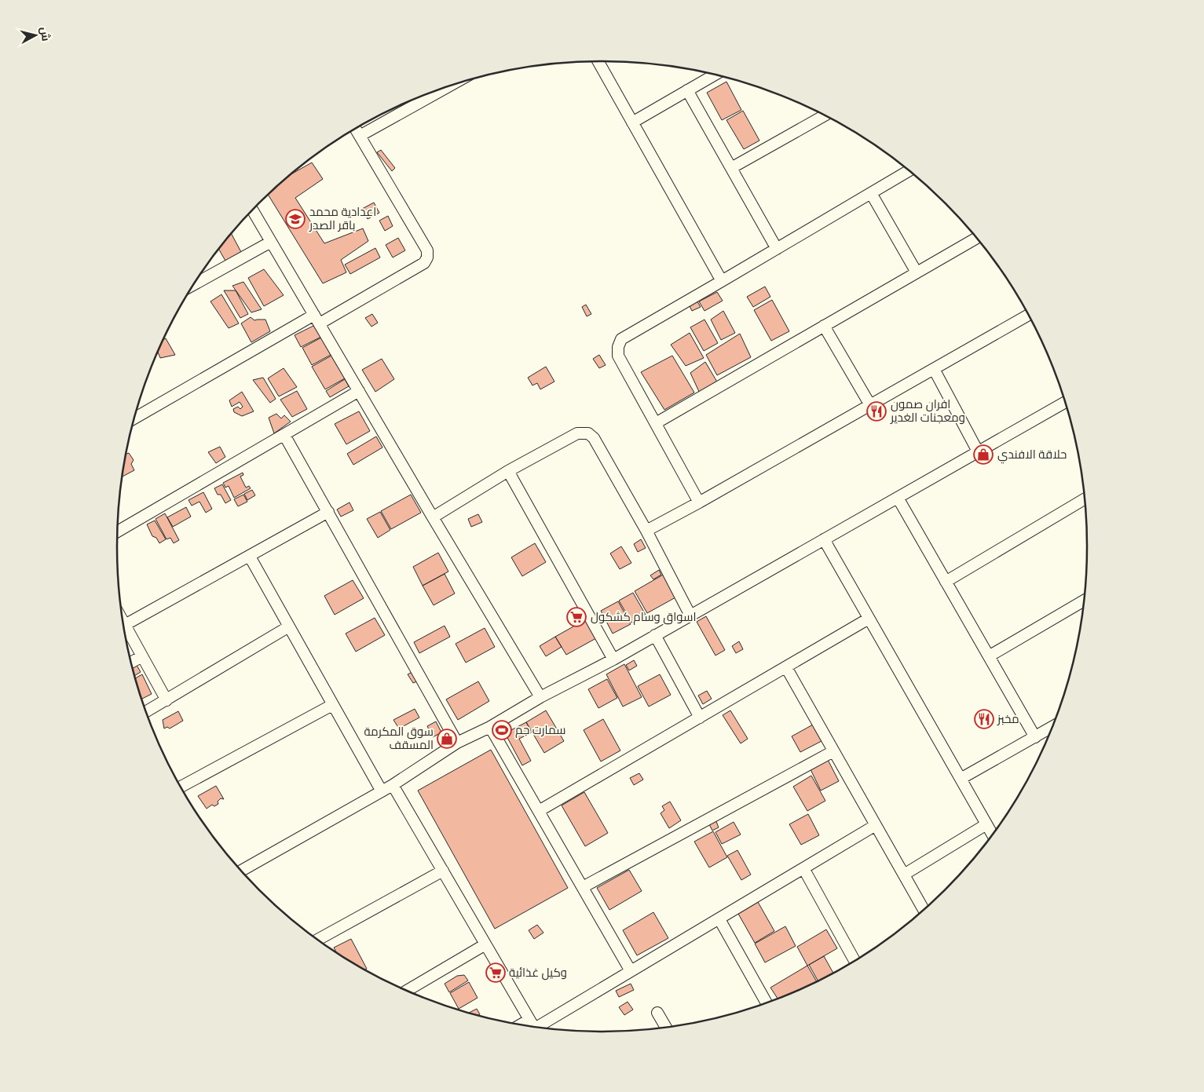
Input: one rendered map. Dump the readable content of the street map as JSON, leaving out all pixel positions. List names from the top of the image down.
{
  "places": {
    "school or university": ["اعدادية محمد باقر الصدر"],
    "restaurant": ["افران صمون ومعجنات الغدير", "مخبز"],
    "shop": ["حلاقة الافندي", "سوق المكرمة المسقف"],
    "supermarket": ["اسواق وسام كشكول", "وكيل غذائية"],
    "sports": ["سمارت جم"]
  },
  "north": "right"
}
